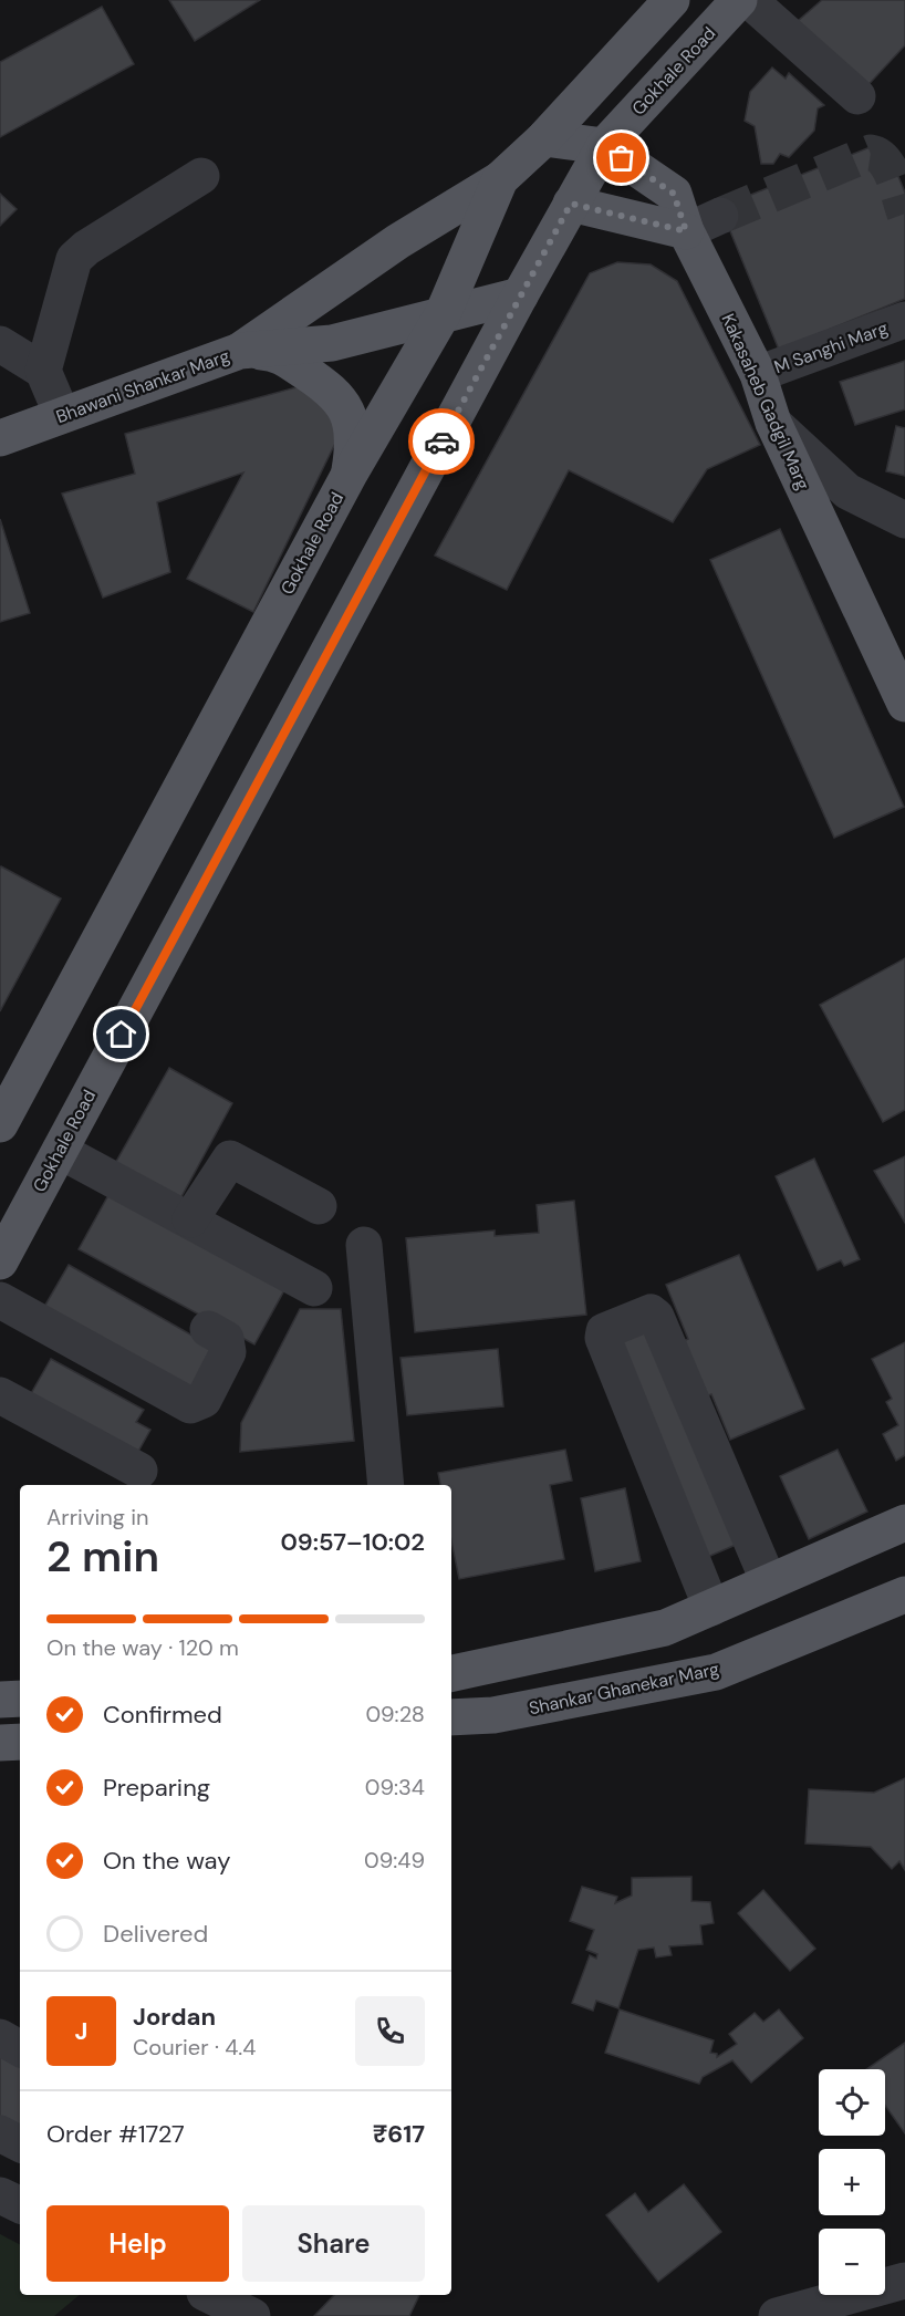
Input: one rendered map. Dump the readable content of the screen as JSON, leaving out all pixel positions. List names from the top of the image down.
{
  "streets": {
    "main road": [
      "Gokhale Road",
      "Bhawani Shankar Marg",
      "Kakasaheb Gadgil Marg",
      "Shankar Ghanekar Marg"
    ],
    "street": ["M Sanghi Marg"]
  },
  "crossings": [
    ["Gokhale Road", "Bhawani Shankar Marg"],
    ["Gokhale Road", "Kakasaheb Gadgil Marg"],
    ["M Sanghi Marg", "Kakasaheb Gadgil Marg"]
  ],
  "page": {
    "heading": ["2 min", "Arriving in", "09:57–10:02"],
    "panel": [
      "Jordan",
      "Courier · 4.4",
      "Order #1727",
      "₹617"
    ],
    "bar": "On the way · 120 m",
    "list": [
      ["Confirmed", "09:28"],
      ["Preparing", "09:34"],
      ["On the way", "09:49"],
      "Delivered"
    ],
    "round": "J",
    "map_buttons": ["+", "−"],
    "buttons": ["Help", "Share"]
  }
}
